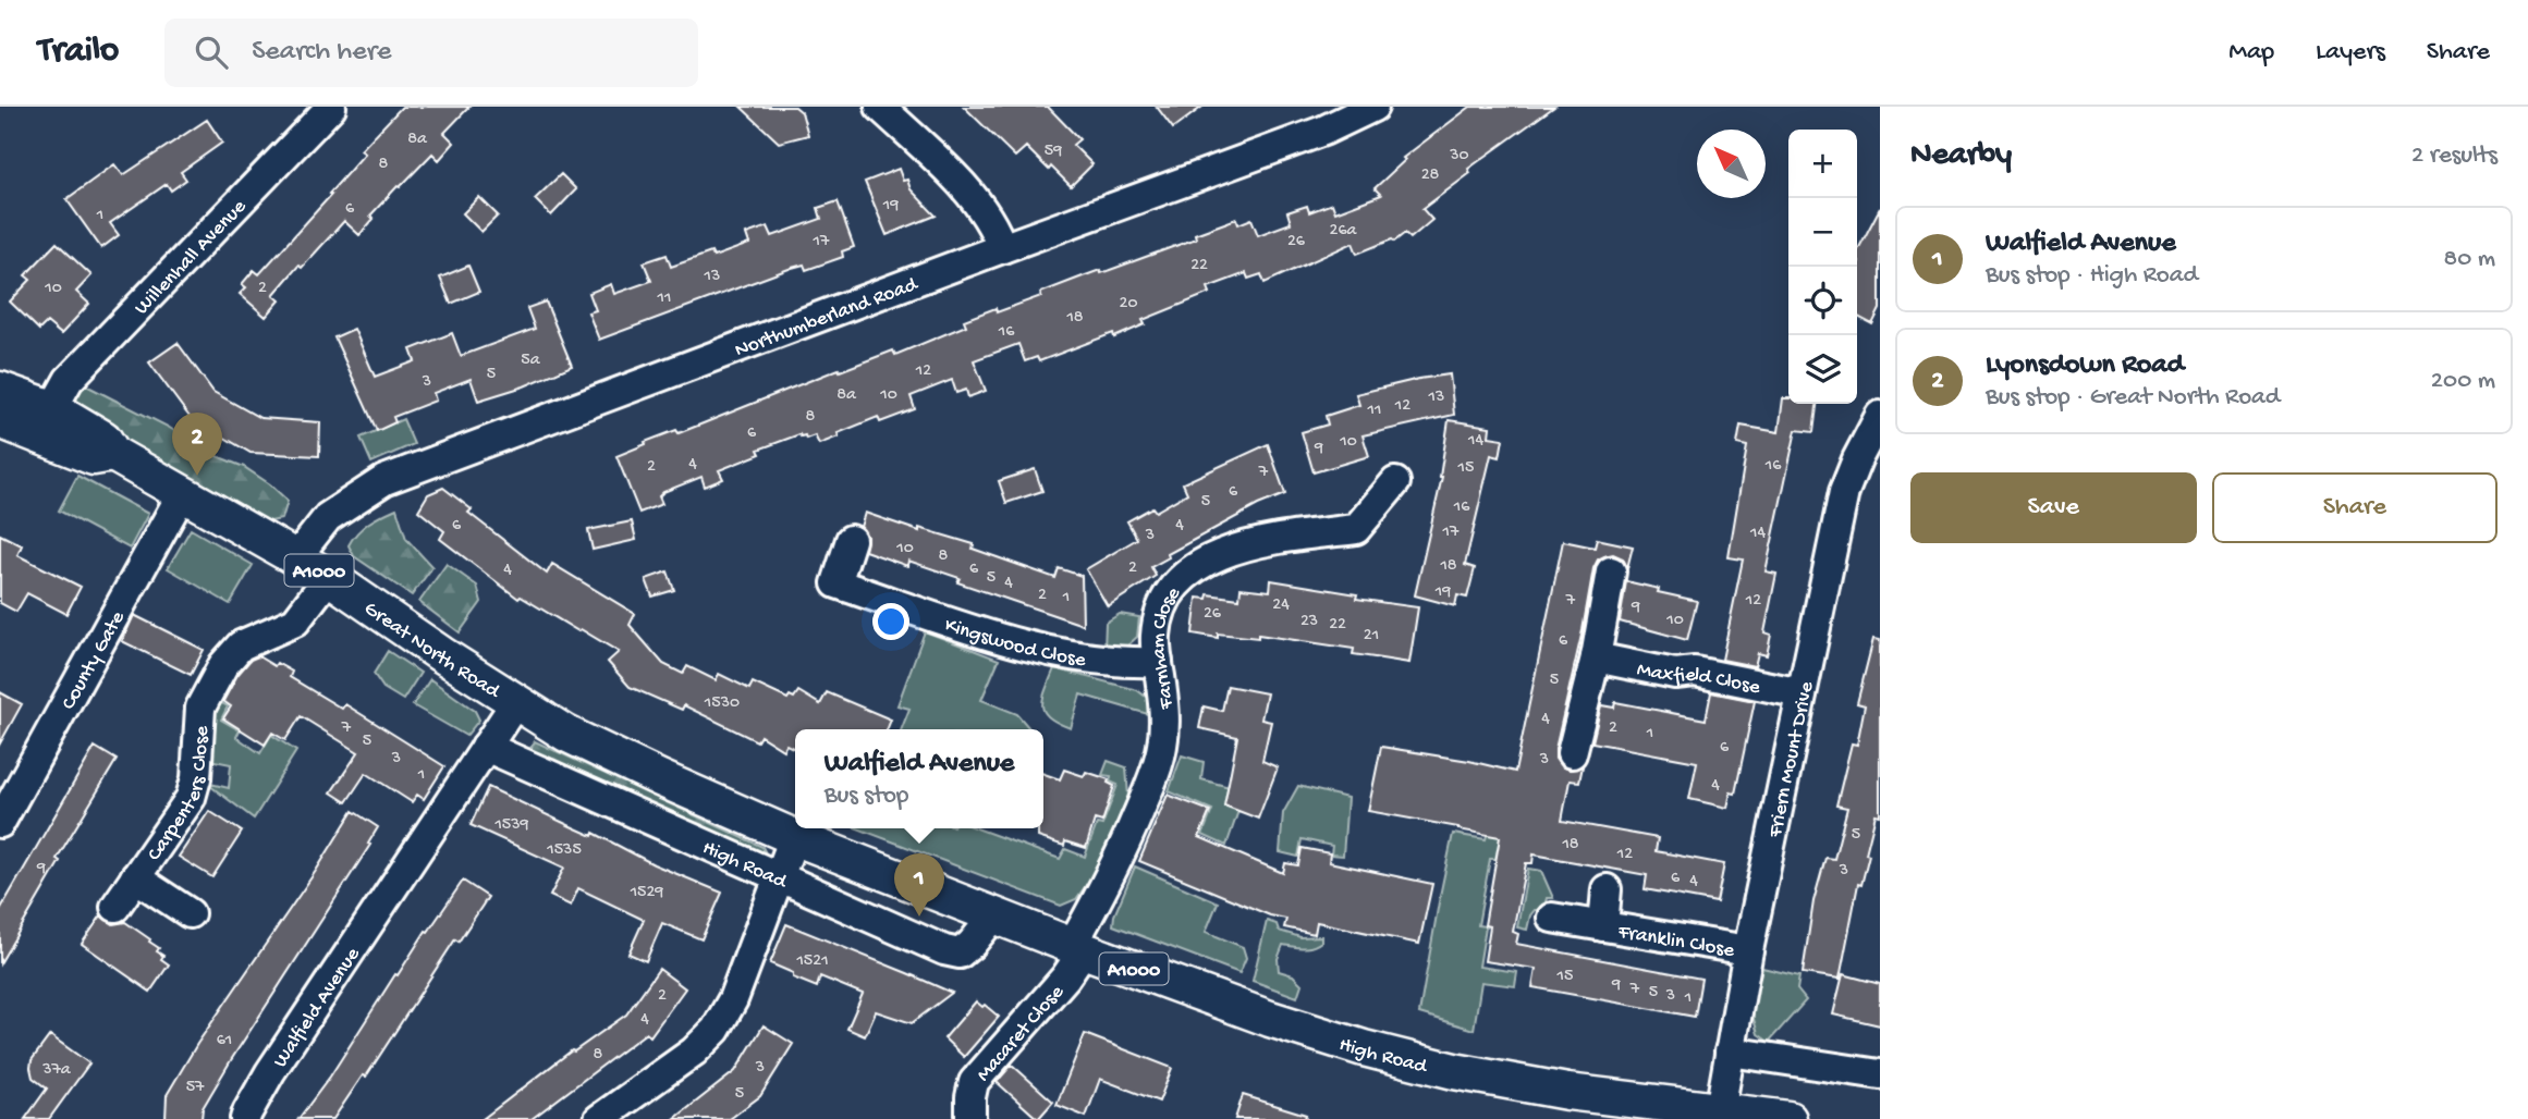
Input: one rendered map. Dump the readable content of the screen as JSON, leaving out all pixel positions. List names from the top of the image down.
{
  "streets": {
    "main road": ["A1000", "Great North Road", "High Road"],
    "street": [
      "Willenhall Avenue",
      "Northumberland Road",
      "Kingswood Close",
      "Farnham Close",
      "County Gate",
      "Maxfield Close",
      "Friern Mount Drive",
      "Carpenters Close",
      "Franklin Close",
      "Walfield Avenue",
      "Macaret Close"
    ]
  },
  "crossings": [
    ["Willenhall Avenue", "Great North Road"],
    ["Northumberland Road", "Great North Road"],
    ["Kingswood Close", "Farnham Close"],
    ["Great North Road", "County Gate"],
    ["Great North Road", "Carpenters Close"],
    ["Great North Road", "High Road"],
    ["Great North Road", "Walfield Avenue"],
    ["Farnham Close", "High Road"],
    ["Farnham Close", "Macaret Close"],
    ["Maxfield Close", "Friern Mount Drive"],
    ["Friern Mount Drive", "High Road"],
    ["Friern Mount Drive", "Franklin Close"],
    ["High Road", "Walfield Avenue"],
    ["High Road", "Macaret Close"]
  ],
  "house_numbers": [
    "8a",
    "59",
    "30",
    "8",
    "28",
    "19",
    "6",
    "1",
    "26a",
    "17",
    "26",
    "22",
    "13",
    "10",
    "2",
    "11",
    "20",
    "18",
    "16",
    "5a",
    "12",
    "5",
    "3",
    "8a",
    "10",
    "13",
    "12",
    "11",
    "8",
    "6",
    "14",
    "10",
    "9",
    "4",
    "16",
    "2",
    "15",
    "7",
    "6",
    "5",
    "16",
    "6",
    "4",
    "17",
    "14",
    "3",
    "10",
    "8",
    "18",
    "2",
    "6",
    "4",
    "5",
    "4",
    "19",
    "2",
    "1",
    "7",
    "12",
    "24",
    "9",
    "26",
    "10",
    "23",
    "22",
    "21",
    "6",
    "5",
    "1530",
    "4",
    "7",
    "2",
    "1",
    "5",
    "6",
    "3",
    "3",
    "1",
    "4",
    "1539",
    "5",
    "18",
    "1535",
    "12",
    "9",
    "3",
    "6",
    "4",
    "1529",
    "1521",
    "15",
    "9",
    "7",
    "5",
    "2",
    "3",
    "1",
    "4",
    "61",
    "8",
    "3",
    "37a",
    "57",
    "5"
  ],
  "north": "top left",
  "page": {
    "header": "Trailo",
    "search": "Search here",
    "nav": ["Map", "Layers", "Share"],
    "heading": ["Nearby", "2 results"],
    "map_buttons": ["+", "−"],
    "list": [
      {
        "mark": "1",
        "name": "Walfield Avenue",
        "note": "Bus stop · High Road",
        "value": "80 m"
      },
      {
        "mark": "2",
        "name": "Lyonsdown Road",
        "note": "Bus stop · Great North Road",
        "value": "200 m"
      }
    ],
    "pins": ["2", "1"],
    "buttons": ["Save", "Share"],
    "popup": ["Walfield Avenue", "Bus stop"]
  }
}
